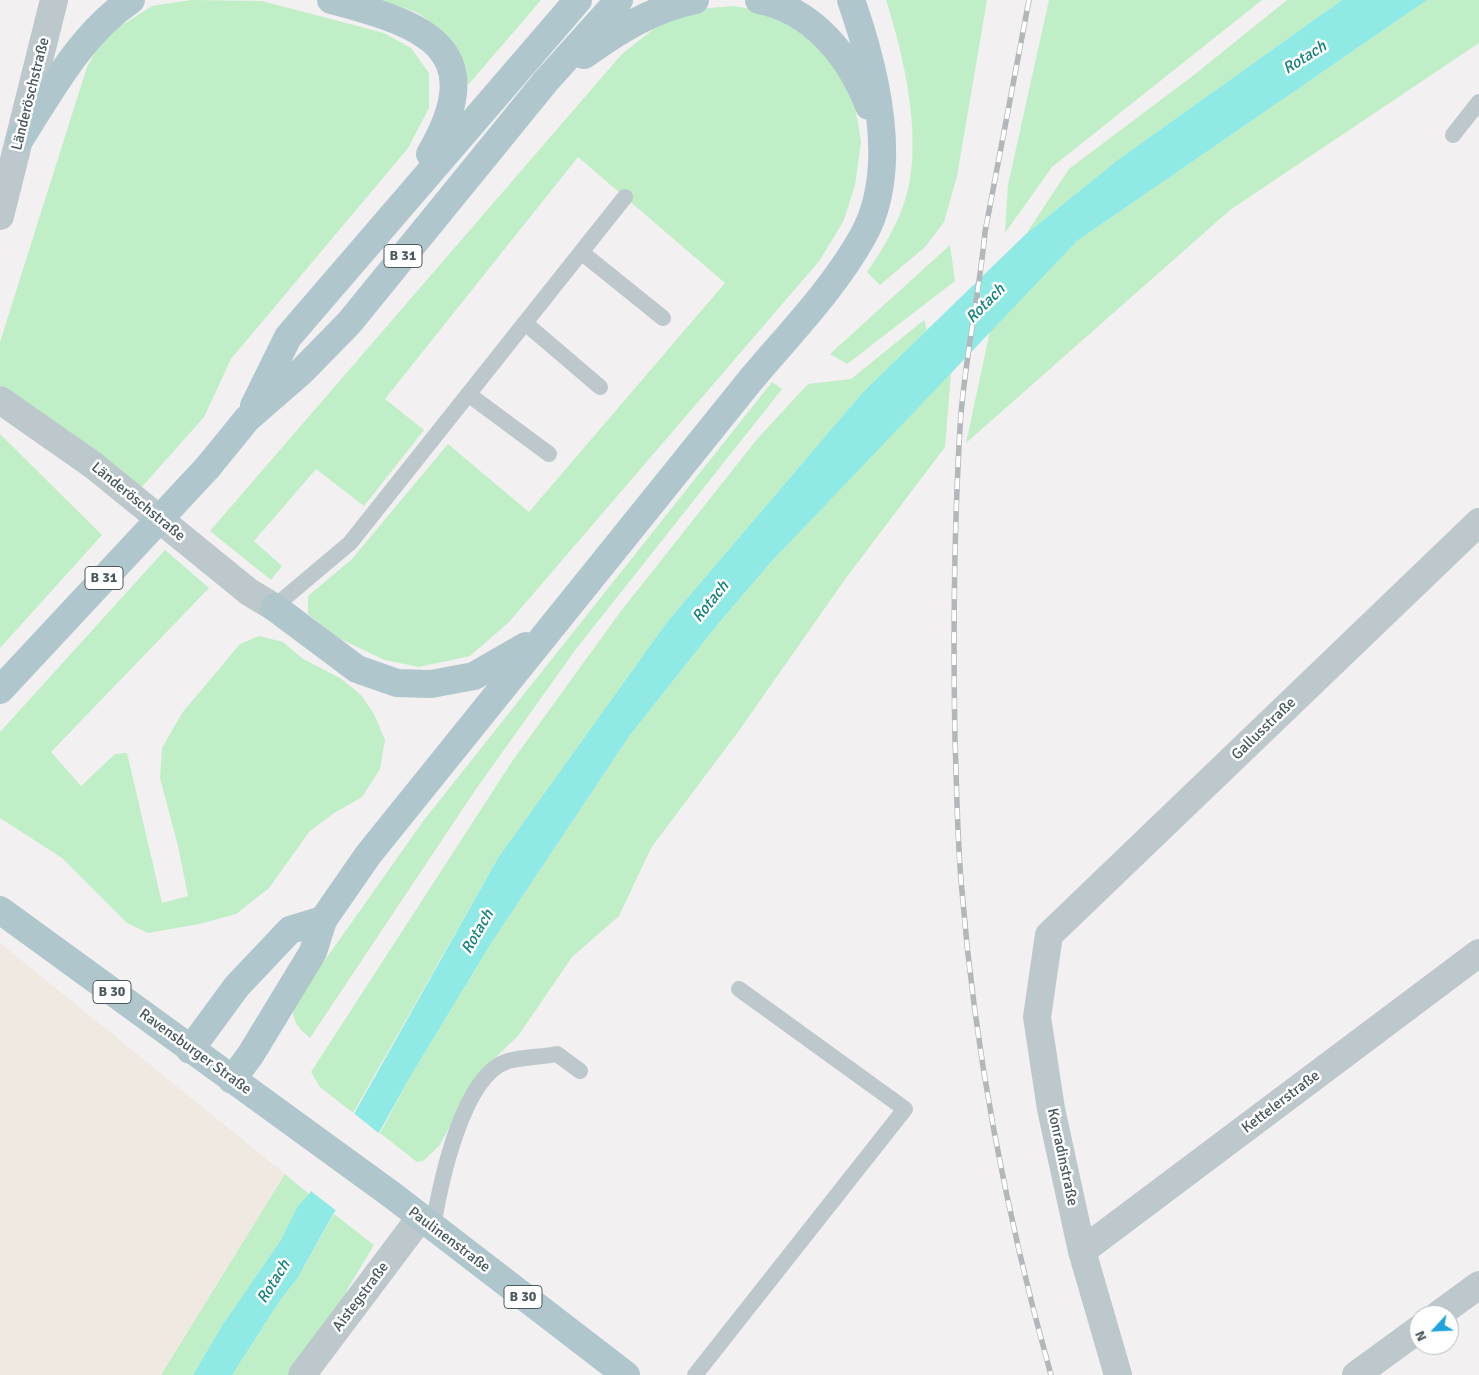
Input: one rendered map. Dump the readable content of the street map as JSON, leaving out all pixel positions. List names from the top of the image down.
{
  "streets": {
    "main road": [
      "B 31",
      "B 30",
      "Ravensburger Straße",
      "Paulinenstraße"
    ],
    "street": [
      "Länderöschstraße",
      "Gallusstraße",
      "Kettelerstraße",
      "Konradinstraße",
      "Aistegstraße"
    ]
  },
  "crossings": [
    ["Gallusstraße", "Konradinstraße"],
    ["Ravensburger Straße", "Paulinenstraße"],
    ["Kettelerstraße", "Konradinstraße"],
    ["Paulinenstraße", "Aistegstraße"]
  ],
  "water": ["Rotach"],
  "north": "bottom left"
}
